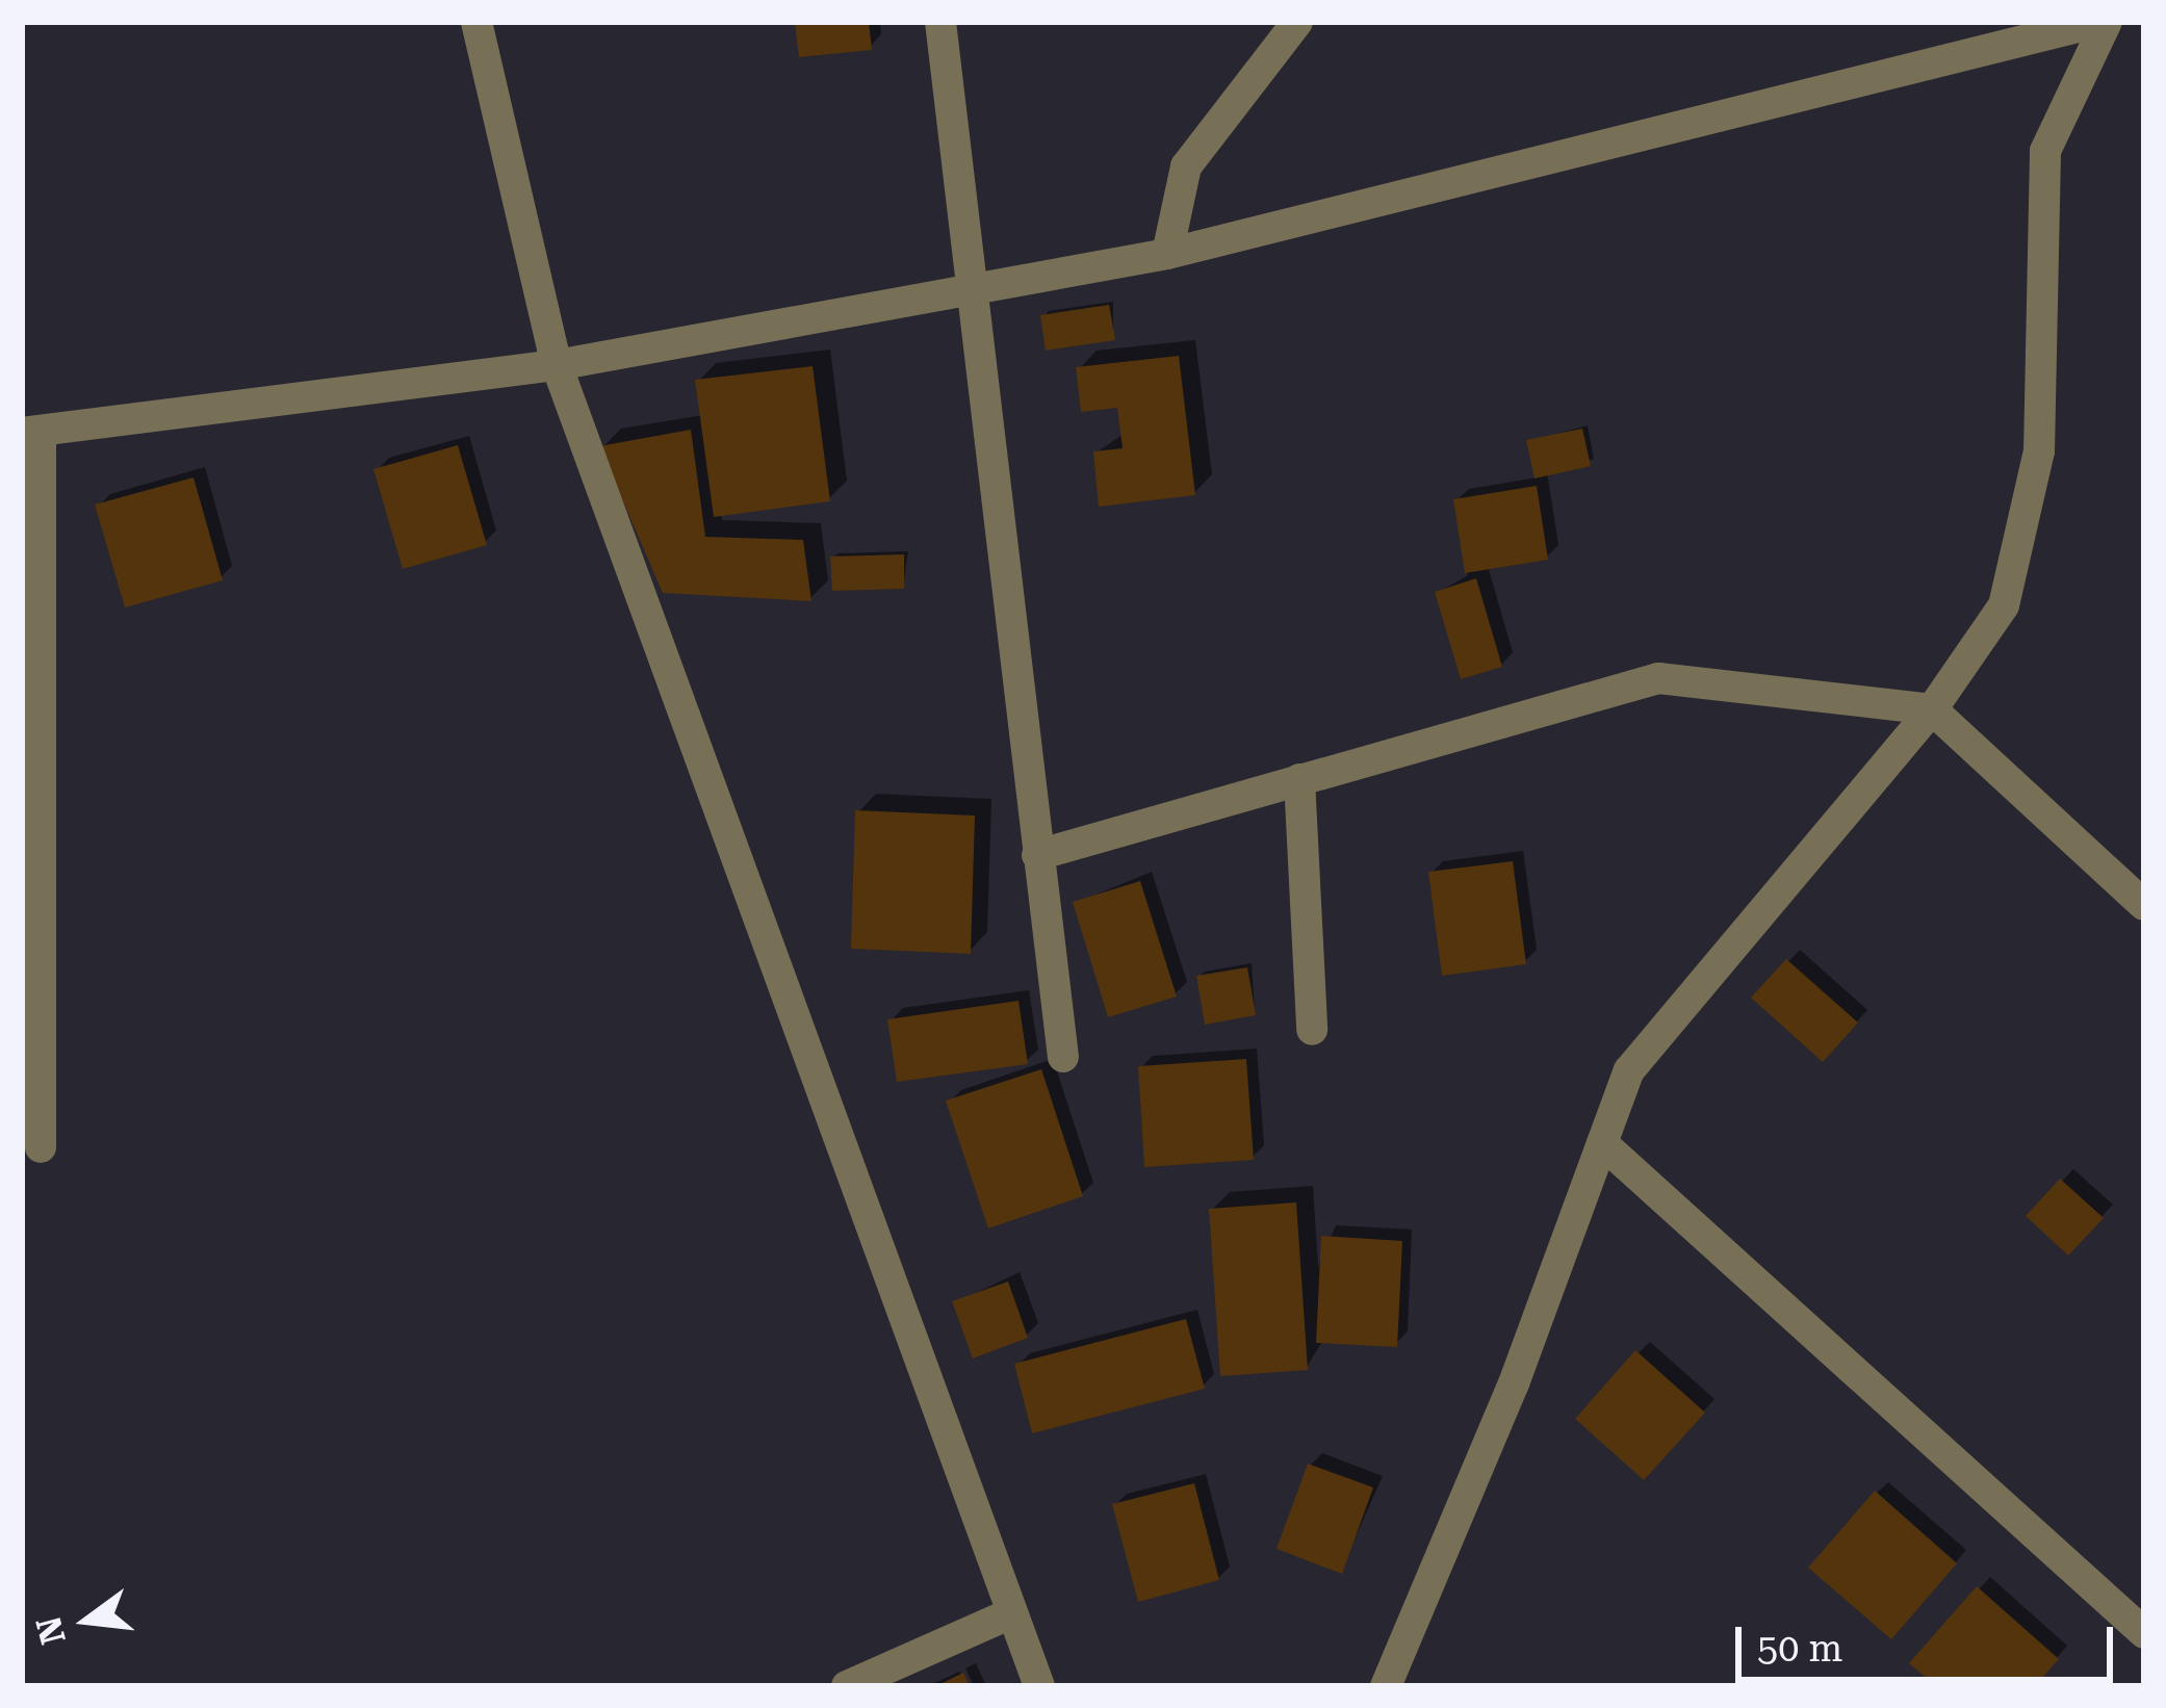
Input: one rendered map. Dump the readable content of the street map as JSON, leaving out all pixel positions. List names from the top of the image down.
{
  "scale_bar": "50 m",
  "north": "left"
}
